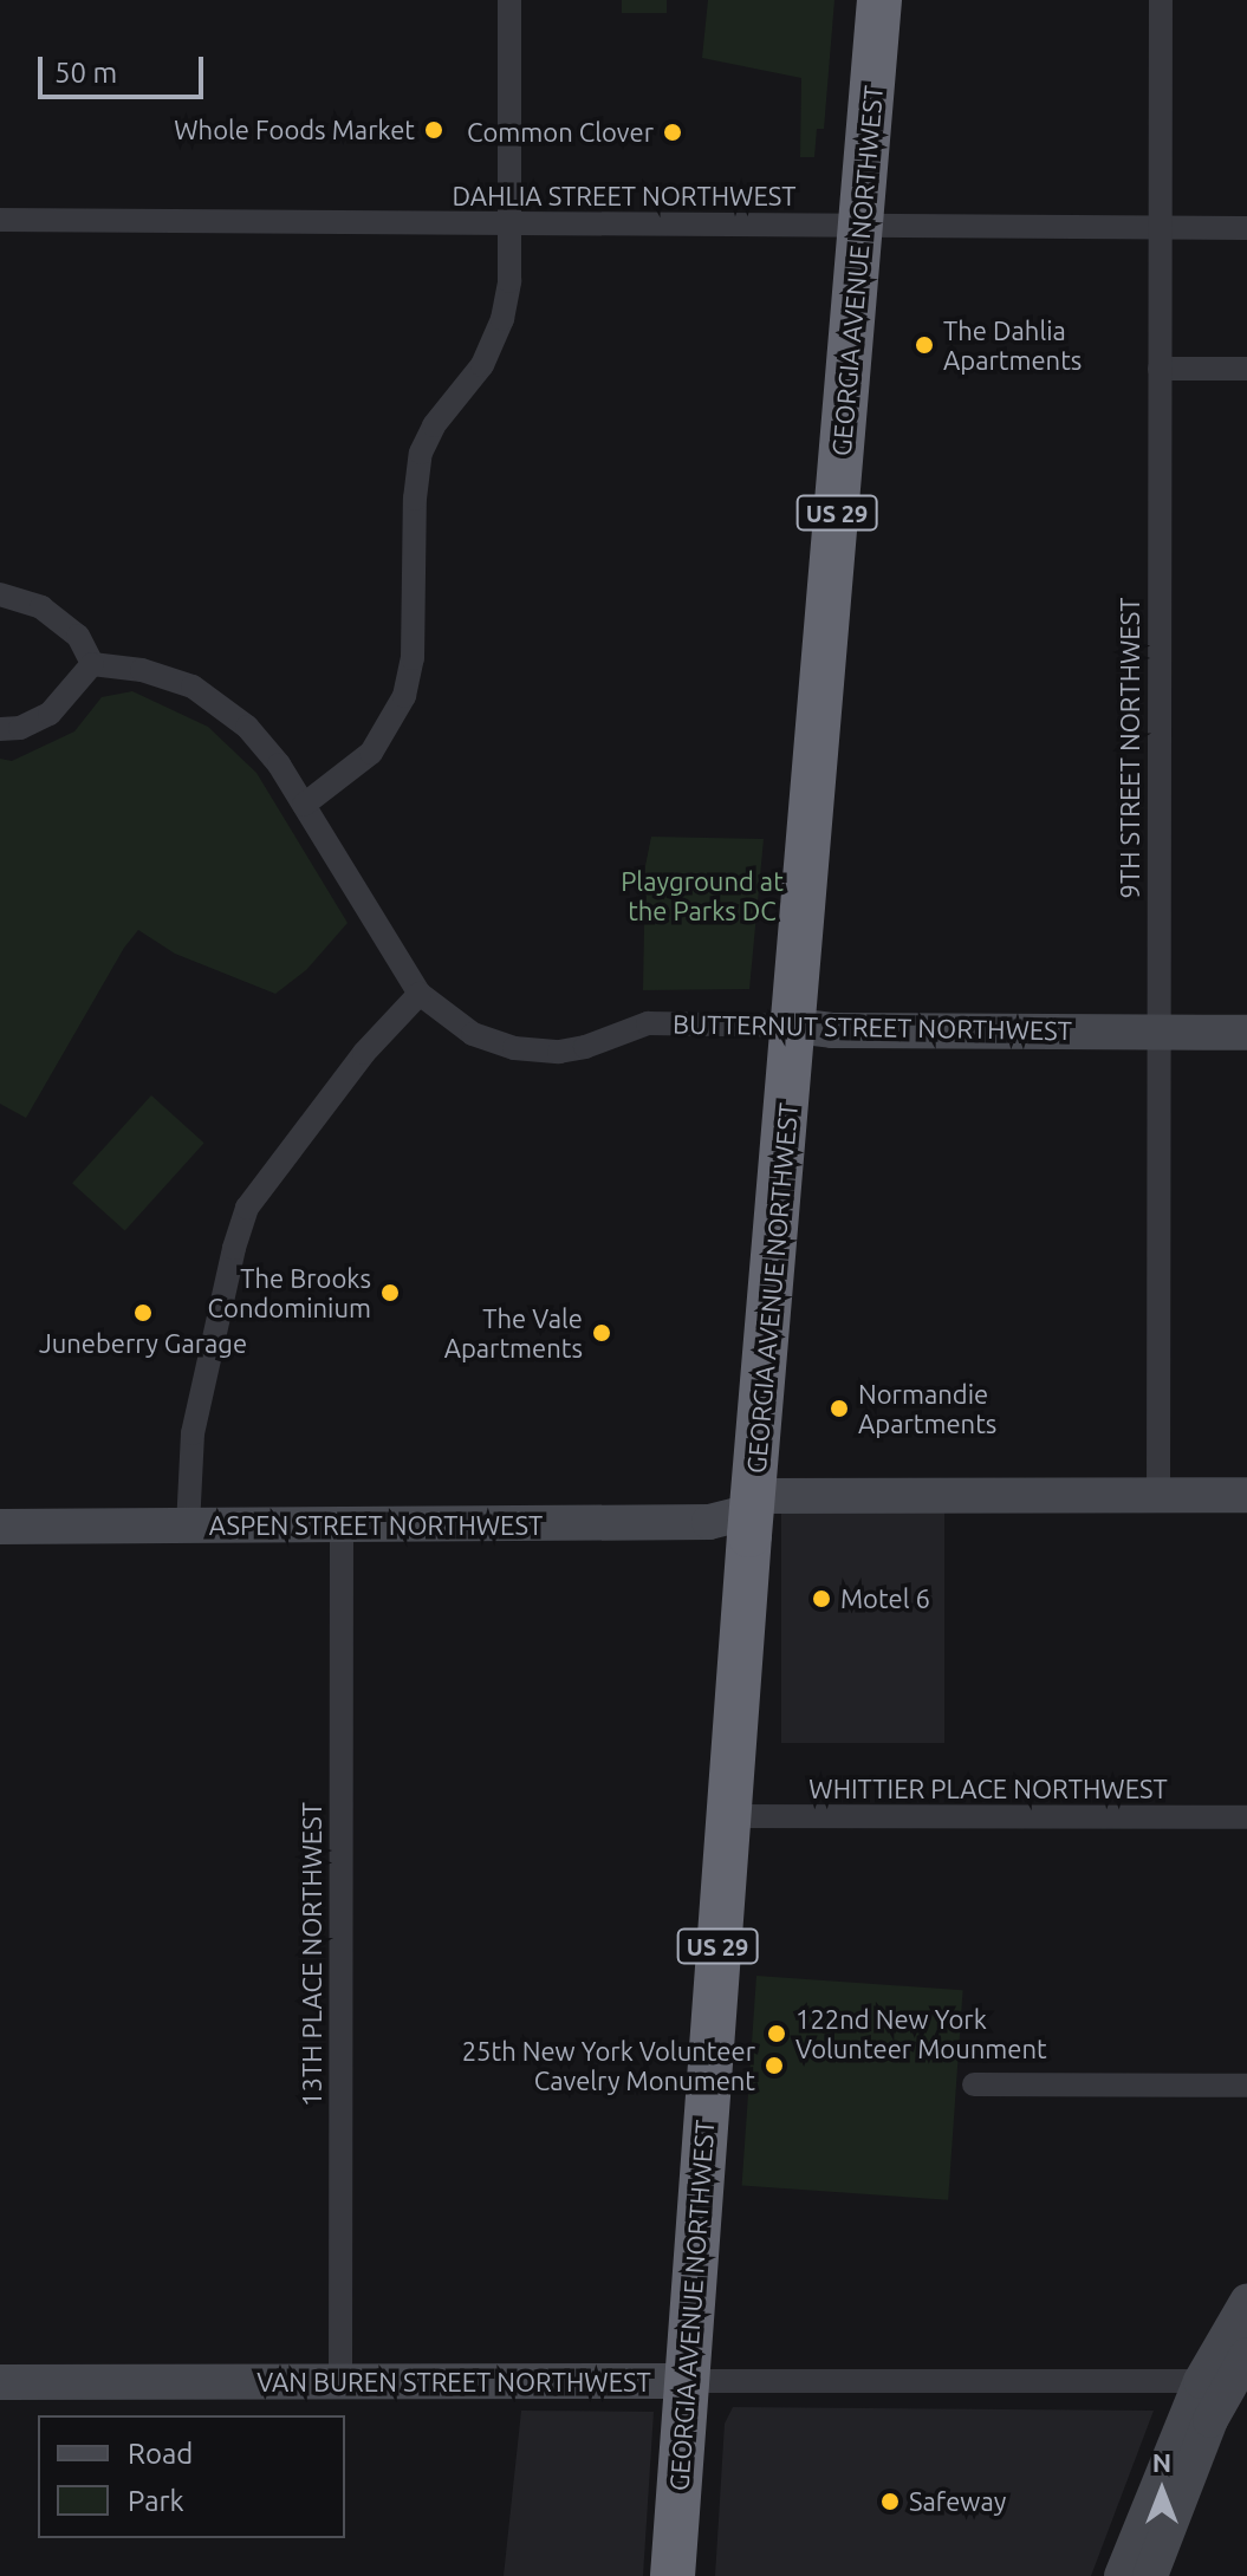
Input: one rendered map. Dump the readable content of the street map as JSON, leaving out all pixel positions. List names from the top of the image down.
{
  "streets": {
    "highway": ["GEORGIA AVENUE NORTHWEST", "US 29"],
    "street": [
      "DAHLIA STREET NORTHWEST",
      "9TH STREET NORTHWEST",
      "BUTTERNUT STREET NORTHWEST",
      "ASPEN STREET NORTHWEST",
      "WHITTIER PLACE NORTHWEST",
      "13TH PLACE NORTHWEST",
      "VAN BUREN STREET NORTHWEST"
    ]
  },
  "crossings": [
    ["DAHLIA STREET NORTHWEST", "GEORGIA AVENUE NORTHWEST"],
    ["DAHLIA STREET NORTHWEST", "9TH STREET NORTHWEST"],
    ["GEORGIA AVENUE NORTHWEST", "BUTTERNUT STREET NORTHWEST"],
    ["GEORGIA AVENUE NORTHWEST", "ASPEN STREET NORTHWEST"],
    ["GEORGIA AVENUE NORTHWEST", "WHITTIER PLACE NORTHWEST"],
    ["GEORGIA AVENUE NORTHWEST", "VAN BUREN STREET NORTHWEST"],
    ["9TH STREET NORTHWEST", "BUTTERNUT STREET NORTHWEST"],
    ["9TH STREET NORTHWEST", "ASPEN STREET NORTHWEST"],
    ["ASPEN STREET NORTHWEST", "13TH PLACE NORTHWEST"],
    ["13TH PLACE NORTHWEST", "VAN BUREN STREET NORTHWEST"]
  ],
  "parks": ["Playground at the Parks DC"],
  "places": [
    "Whole Foods Market",
    "Common Clover",
    "The Dahlia Apartments",
    "The Brooks Condominium",
    "Juneberry Garage",
    "The Vale Apartments",
    "Normandie Apartments",
    "Motel 6",
    "122nd New York Volunteer Mounment",
    "25th New York Volunteer Cavelry Monument",
    "Safeway"
  ],
  "legend": ["Road", "Park"],
  "scale_bar": "50 m",
  "north": "top"
}
